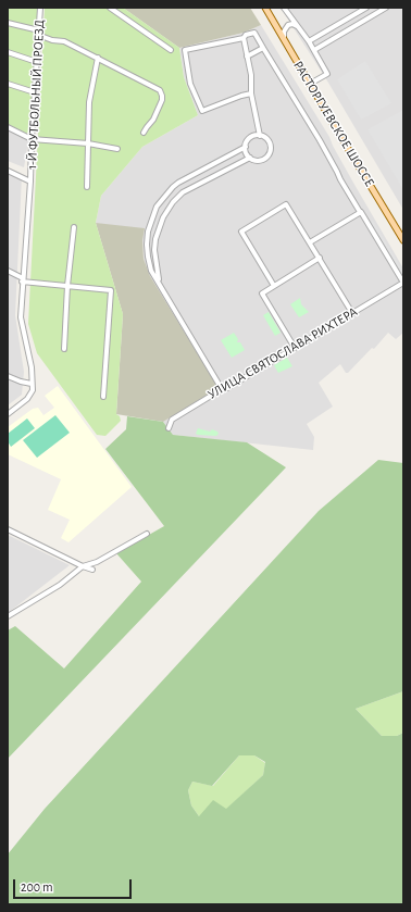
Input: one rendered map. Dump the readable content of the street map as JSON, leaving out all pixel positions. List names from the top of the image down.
{
  "streets": {
    "main road": ["РАСТОРГУЕВСКОЕ ШОССЕ"],
    "street": ["1-Й ФУТБОЛЬНЫЙ ПРОЕЗД", "УЛИЦА СВЯТОСЛАВА РИХТЕРА"]
  },
  "scale_bar": "200 m"
}
